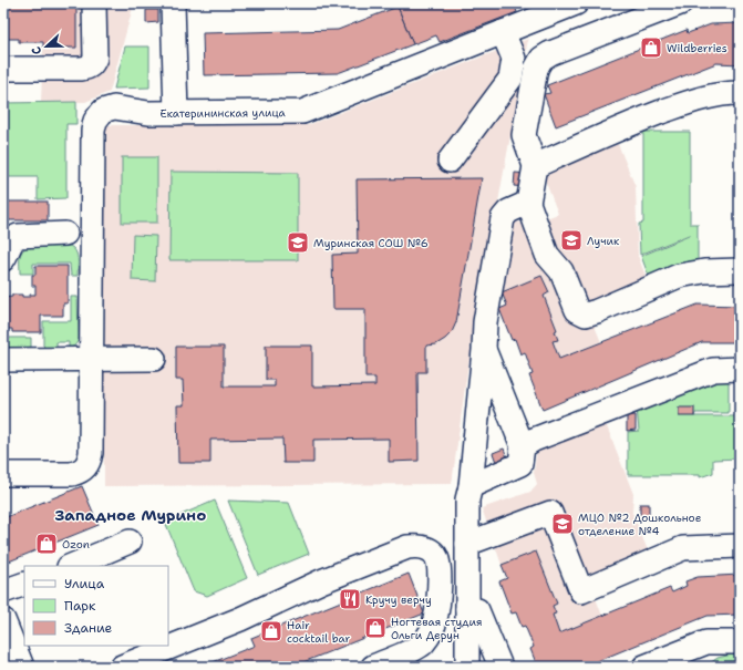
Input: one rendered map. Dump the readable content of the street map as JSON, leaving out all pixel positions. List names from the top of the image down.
{
  "streets": {
    "street": ["Екатерининская улица"]
  },
  "districts": ["Западное Мурино"],
  "places": {
    "shop": [
      "Wildberries",
      "Ozon",
      "Ногтевая студия Ольги Дерун",
      "Hair cocktail bar"
    ],
    "school or university": ["Лучик", "Муринская СОШ №6", "МЦО №2 Дошкольное отделение №4"],
    "restaurant": ["Кручу верчу"]
  },
  "legend": ["Улица", "Парк", "Здание"],
  "north": "left"
}
